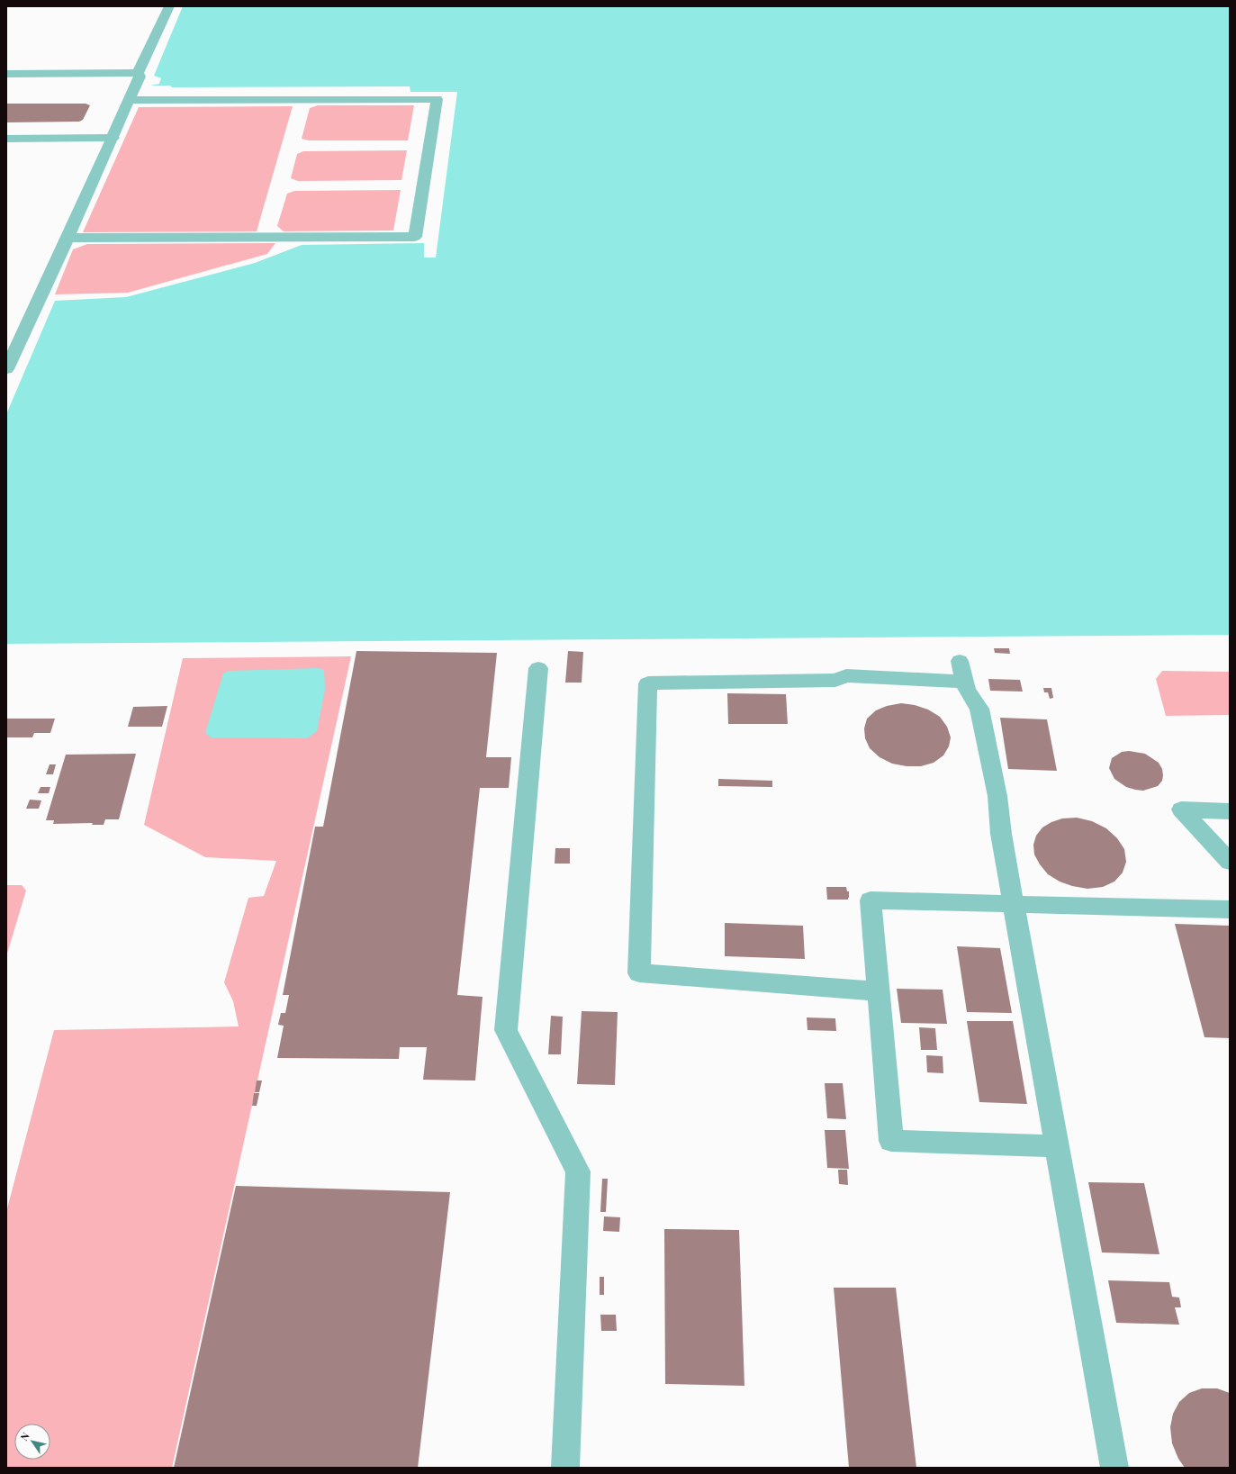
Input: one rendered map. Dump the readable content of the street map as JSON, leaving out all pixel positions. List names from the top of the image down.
{
  "north": "top left"
}
